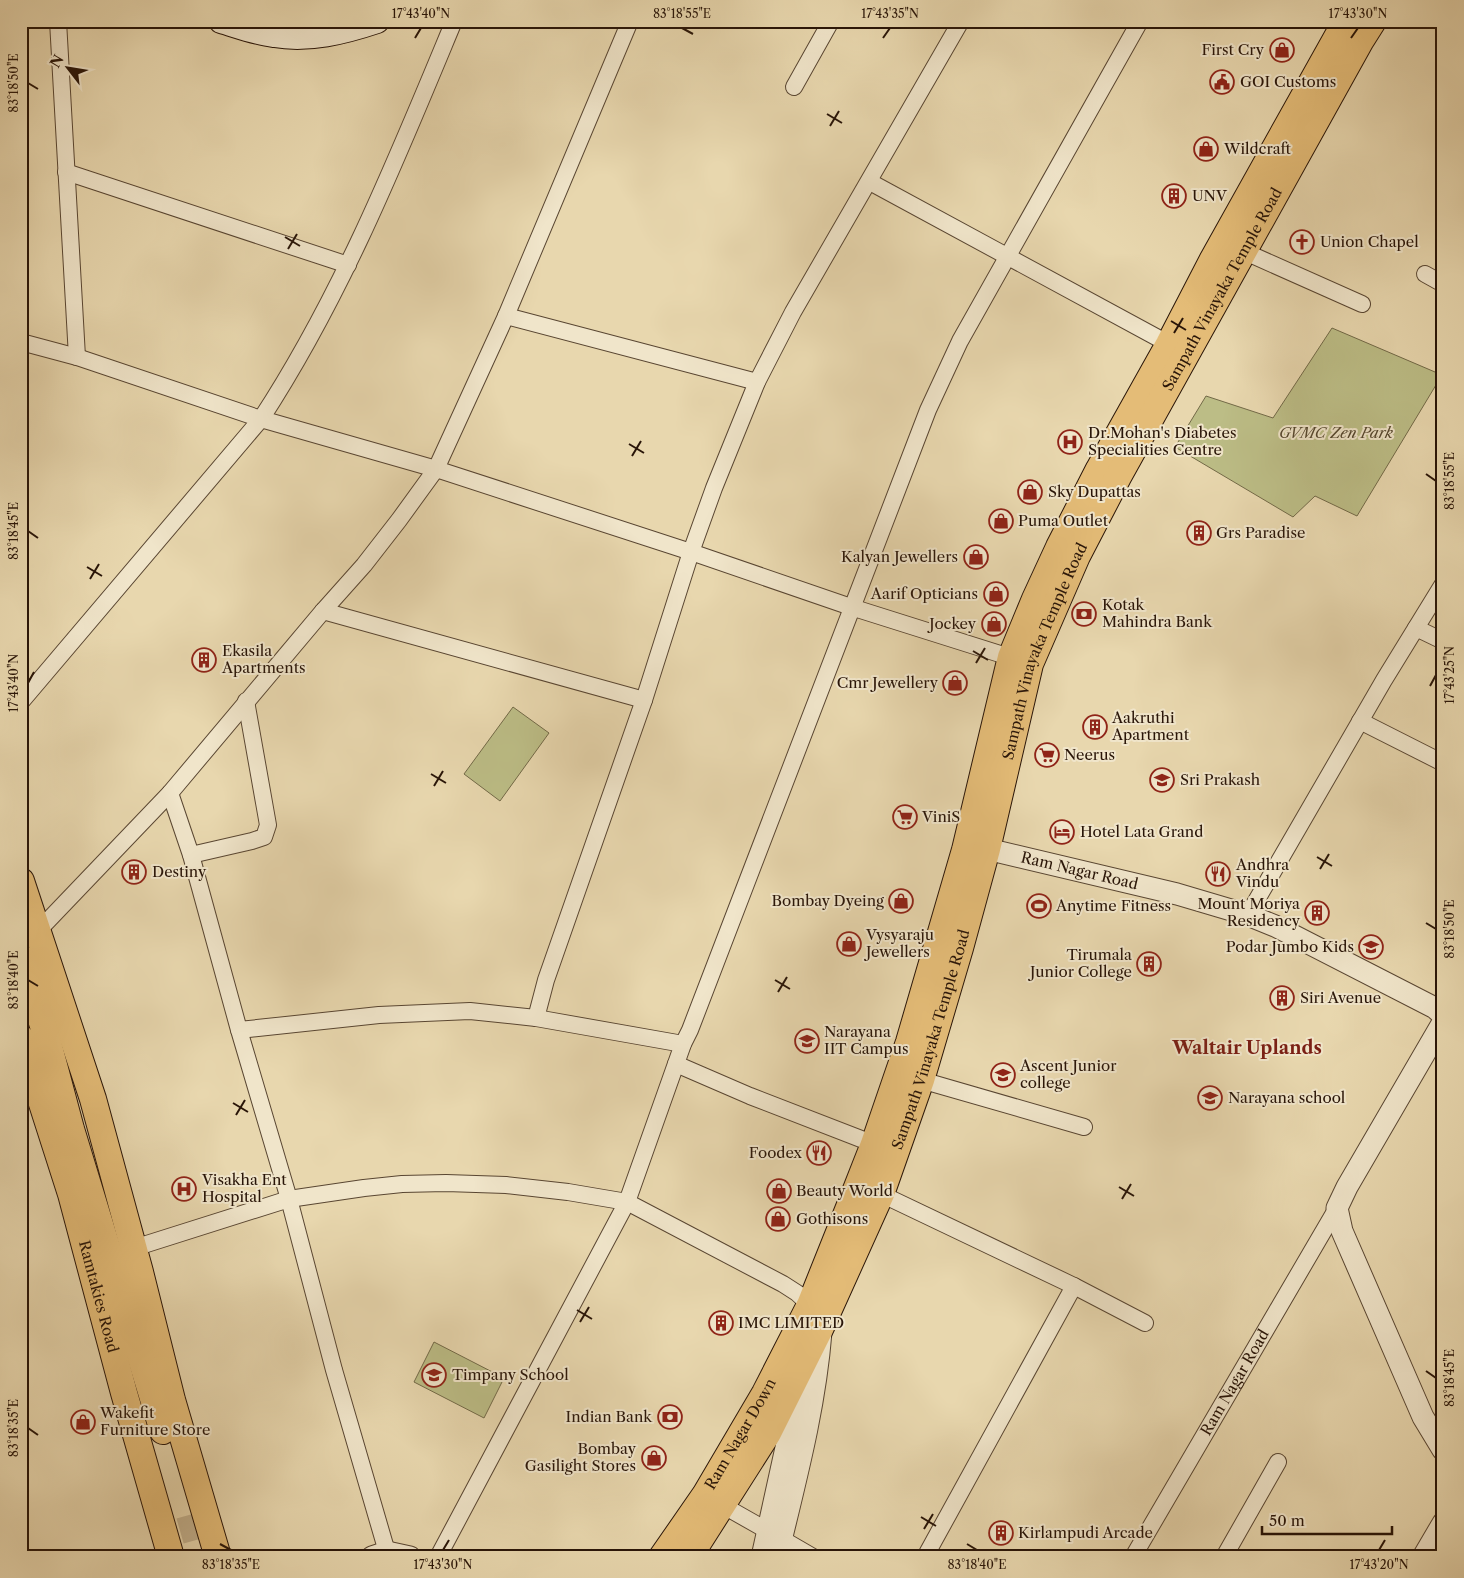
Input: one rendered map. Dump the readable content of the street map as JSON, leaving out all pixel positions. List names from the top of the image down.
{
  "streets": {
    "main road": ["Sampath Vinayaka Temple Road", "Ramtakies Road", "Ram Nagar Down"],
    "street": ["Ram Nagar Road"]
  },
  "crossings": [
    ["Sampath Vinayaka Temple Road", "Ram Nagar Road"],
    ["Sampath Vinayaka Temple Road", "Ram Nagar Down"]
  ],
  "districts": ["Waltair Uplands"],
  "parks": ["GVMC Zen Park"],
  "places": {
    "shop": [
      "First Cry",
      "Wildcraft",
      "Sky Dupattas",
      "Puma Outlet",
      "Kalyan Jewellers",
      "Aarif Opticians",
      "Jockey",
      "Cmr Jewellery",
      "Bombay Dyeing",
      "Vysyaraju Jewellers",
      "Beauty World",
      "Gothisons",
      "Wakefit Furniture Store",
      "Bombay Gasilight Stores"
    ],
    "public building": ["GOI Customs"],
    "building": [
      "UNV",
      "Grs Paradise",
      "Ekasila Apartments",
      "Aakruthi Apartment",
      "Destiny",
      "Mount Moriya Residency",
      "Tirumala Junior College",
      "Siri Avenue",
      "IMC LIMITED",
      "Kirlampudi Arcade"
    ],
    "church": ["Union Chapel"],
    "hospital": ["Dr.Mohan's Diabetes Specialities Centre", "Visakha Ent Hospital"],
    "bank": ["Kotak Mahindra Bank", "Indian Bank"],
    "supermarket": ["Neerus", "ViniS"],
    "school or university": [
      "Sri Prakash",
      "Podar Jumbo Kids",
      "Narayana IIT Campus",
      "Ascent Junior college",
      "Narayana school",
      "Timpany School"
    ],
    "hotel": ["Hotel Lata Grand"],
    "restaurant": ["Andhra Vindu", "Foodex"],
    "sports": ["Anytime Fitness"]
  },
  "scale_bar": "50 m",
  "north": "top left",
  "coordinates": [
    "17°43'40\"N",
    "83°18'55\"E",
    "17°43'35\"N",
    "17°43'30\"N",
    "83°18'50\"E",
    "83°18'45\"E",
    "17°43'25\"N",
    "83°18'40\"E",
    "83°18'35\"E",
    "17°43'20\"N"
  ]
}
